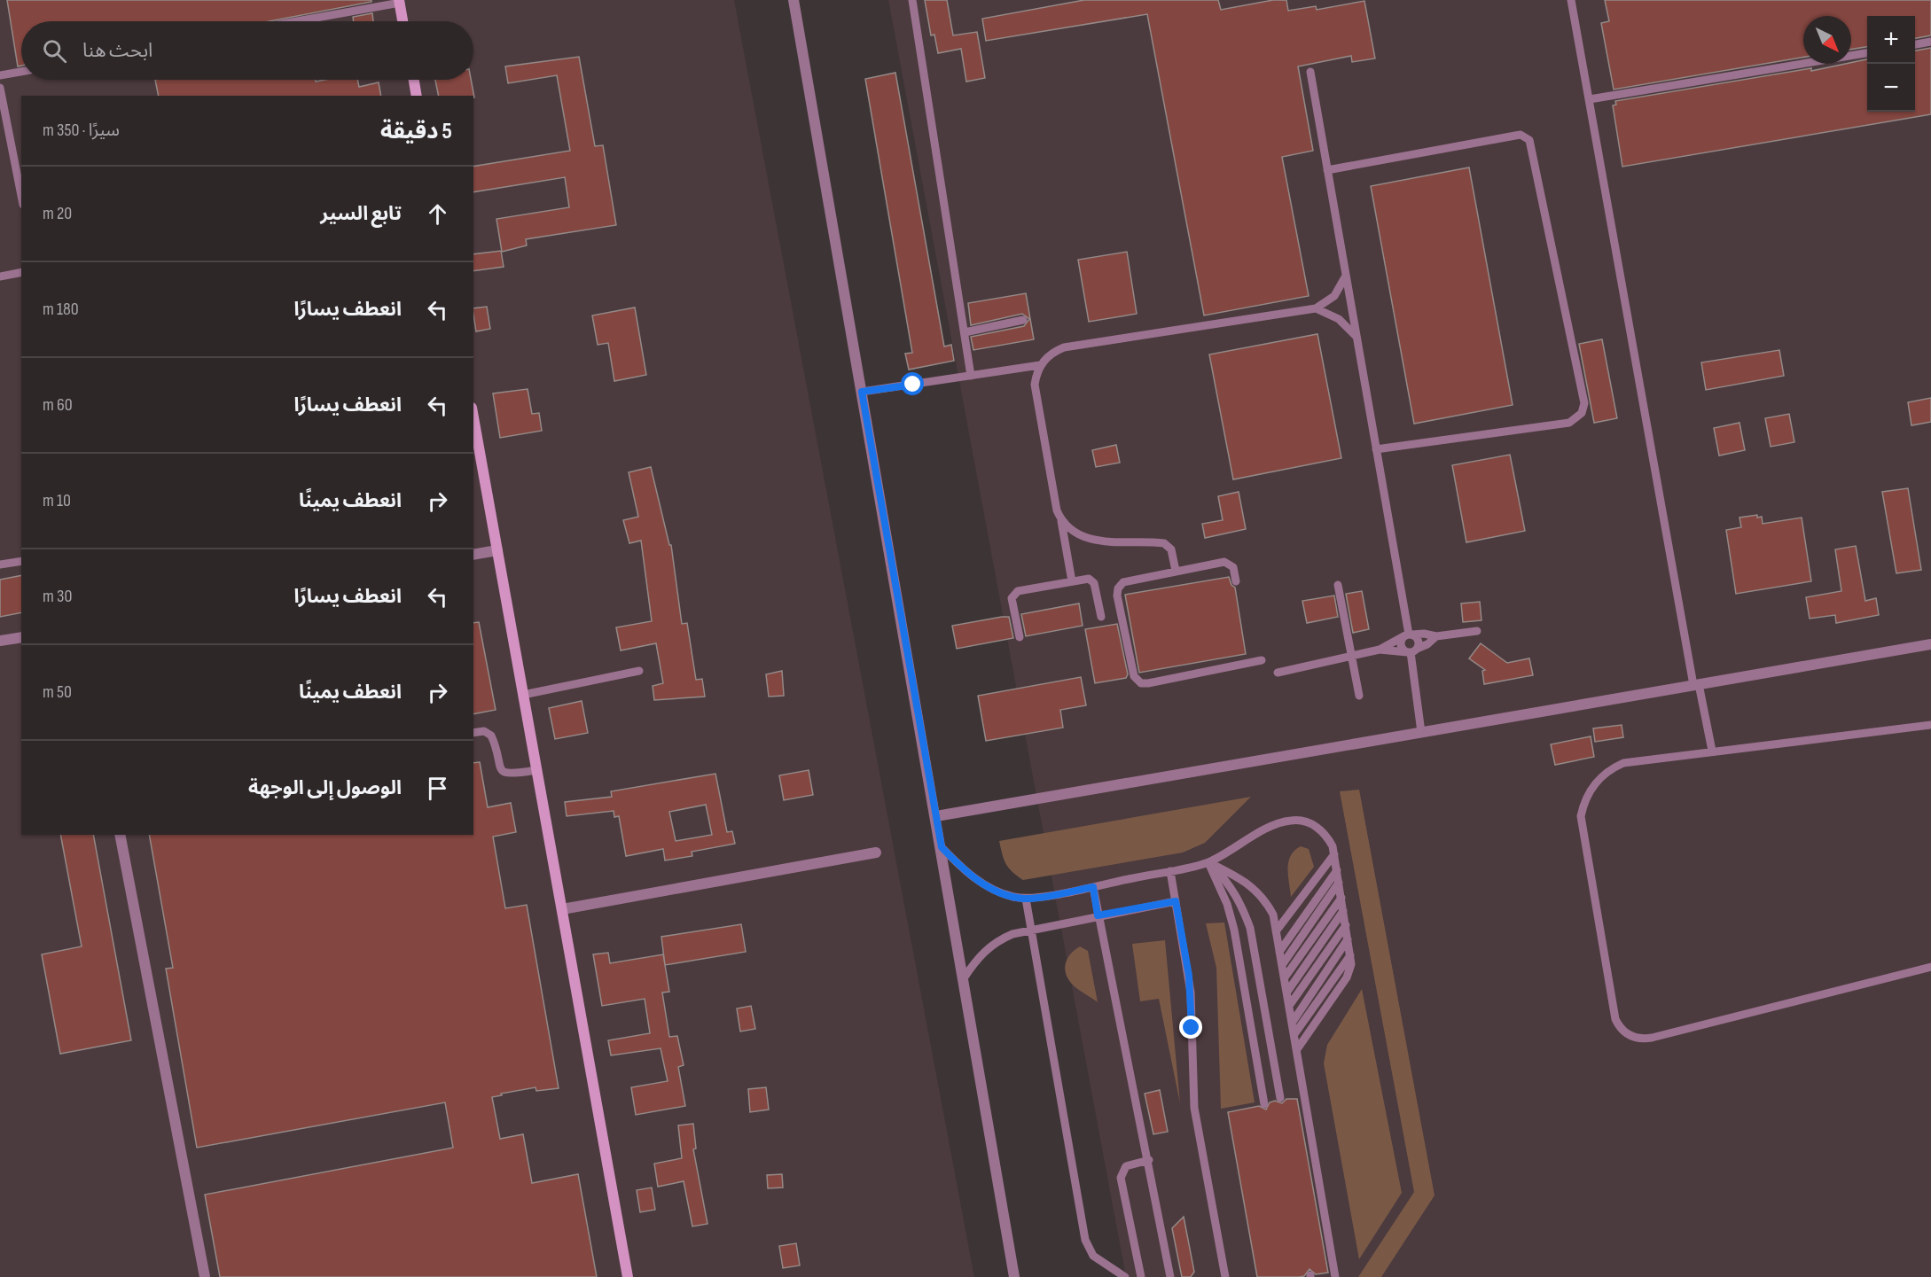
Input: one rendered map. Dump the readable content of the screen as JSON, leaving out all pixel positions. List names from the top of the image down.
{
  "north": "bottom right",
  "page": {
    "map_buttons": ["+", "−"],
    "search": "ابحث هنا",
    "heading": ["5 دقيقة", "سيرًا · 350 m"],
    "list": [
      ["تابع السير", "20 m"],
      ["انعطف يسارًا", "180 m"],
      ["انعطف يسارًا", "60 m"],
      ["انعطف يمينًا", "10 m"],
      ["انعطف يسارًا", "30 m"],
      ["انعطف يمينًا", "50 m"],
      "الوصول إلى الوجهة"
    ]
  }
}
